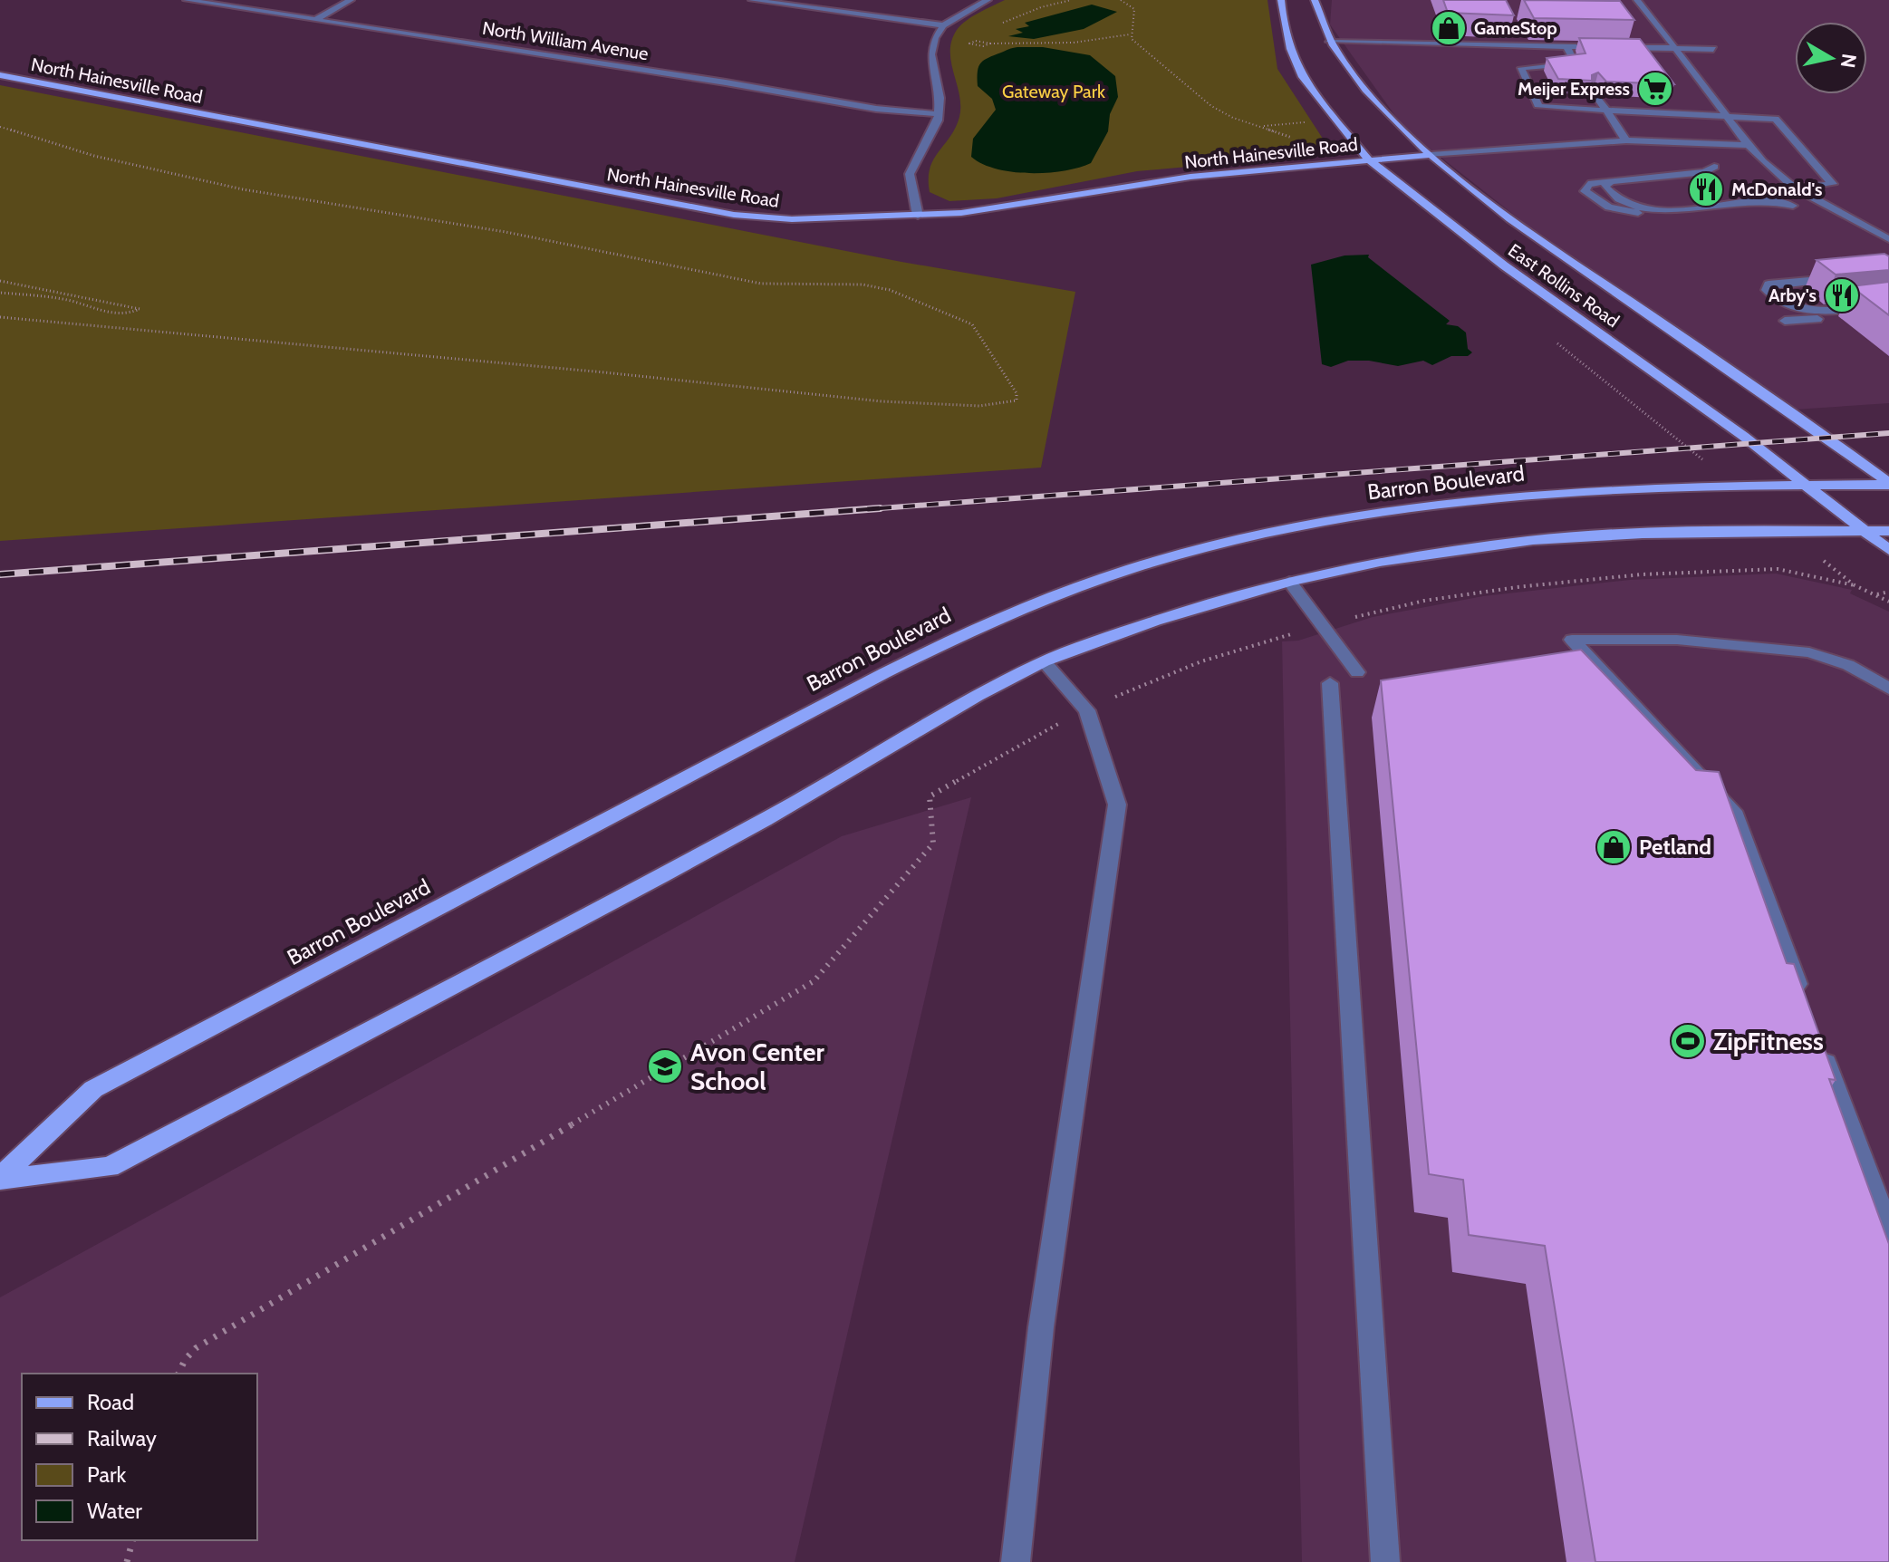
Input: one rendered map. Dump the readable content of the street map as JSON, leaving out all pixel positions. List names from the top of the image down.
{
  "streets": {
    "main road": ["North Hainesville Road", "East Rollins Road", "Barron Boulevard"],
    "street": ["North William Avenue"]
  },
  "crossings": [
    ["North Hainesville Road", "East Rollins Road"],
    ["East Rollins Road", "Barron Boulevard"]
  ],
  "parks": ["Gateway Park"],
  "places": {
    "shop": ["GameStop", "Petland"],
    "supermarket": ["Meijer Express"],
    "restaurant": ["McDonald's", "Arby's"],
    "sports": ["ZipFitness"],
    "school or university": ["Avon Center School"]
  },
  "legend": [
    "Road",
    "Railway",
    "Park",
    "Water"
  ],
  "north": "right"
}
